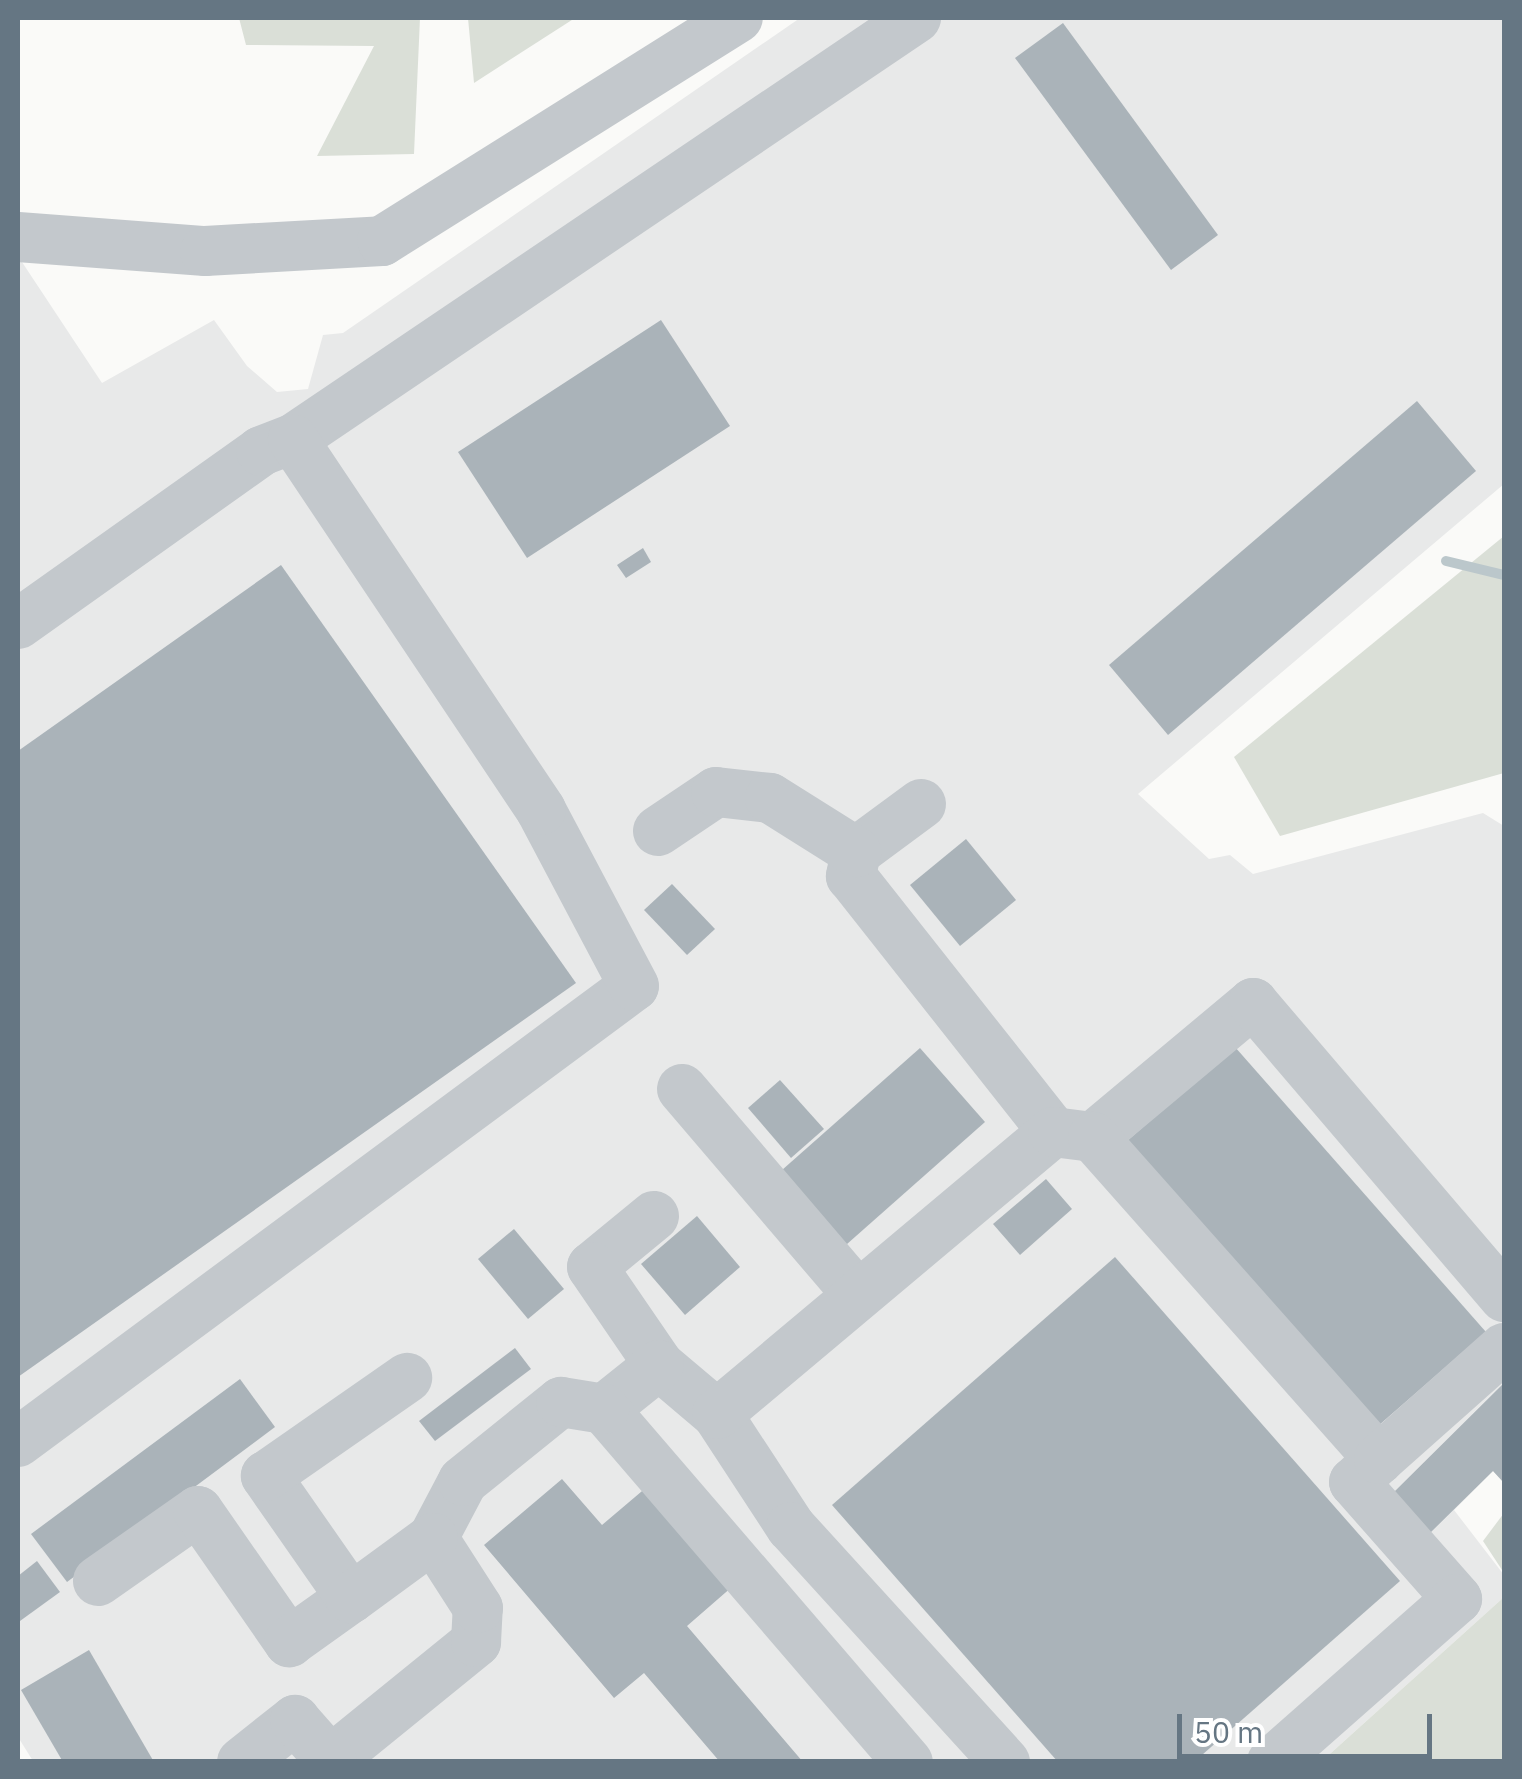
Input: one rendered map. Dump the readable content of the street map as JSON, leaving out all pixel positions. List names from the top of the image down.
{
  "scale_bar": "50 m"
}
